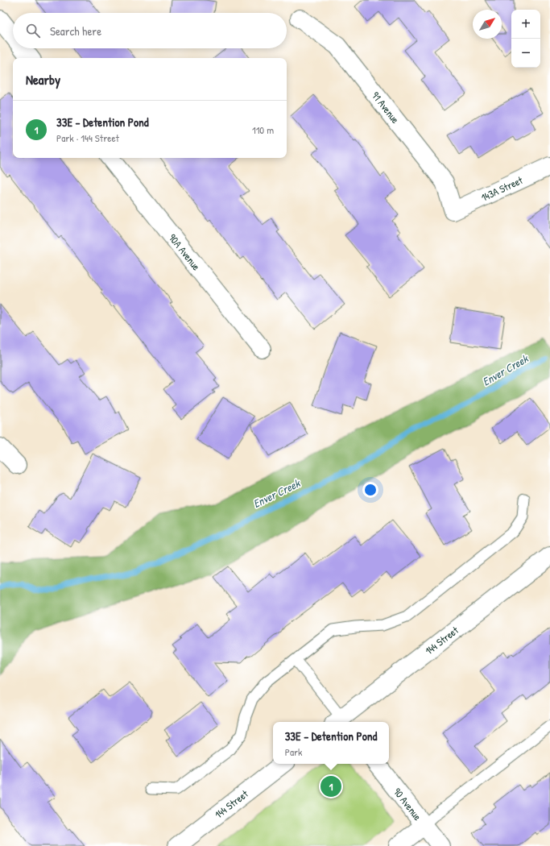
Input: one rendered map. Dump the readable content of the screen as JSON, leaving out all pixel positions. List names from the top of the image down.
{
  "streets": {
    "street": [
      "91 Avenue",
      "143A Street",
      "90A Avenue",
      "144 Street",
      "90 Avenue"
    ]
  },
  "crossings": [
    ["91 Avenue", "143A Street"]
  ],
  "water": ["Enver Creek"],
  "north": "top right",
  "page": {
    "map_buttons": ["+", "−"],
    "search": "Search here",
    "heading": "Nearby",
    "list": [
      {
        "mark": "1",
        "name": "33E - Detention Pond",
        "note": "Park · 144 Street",
        "value": "110 m"
      }
    ],
    "popup": ["33E - Detention Pond", "Park"],
    "pins": "1"
  }
}
